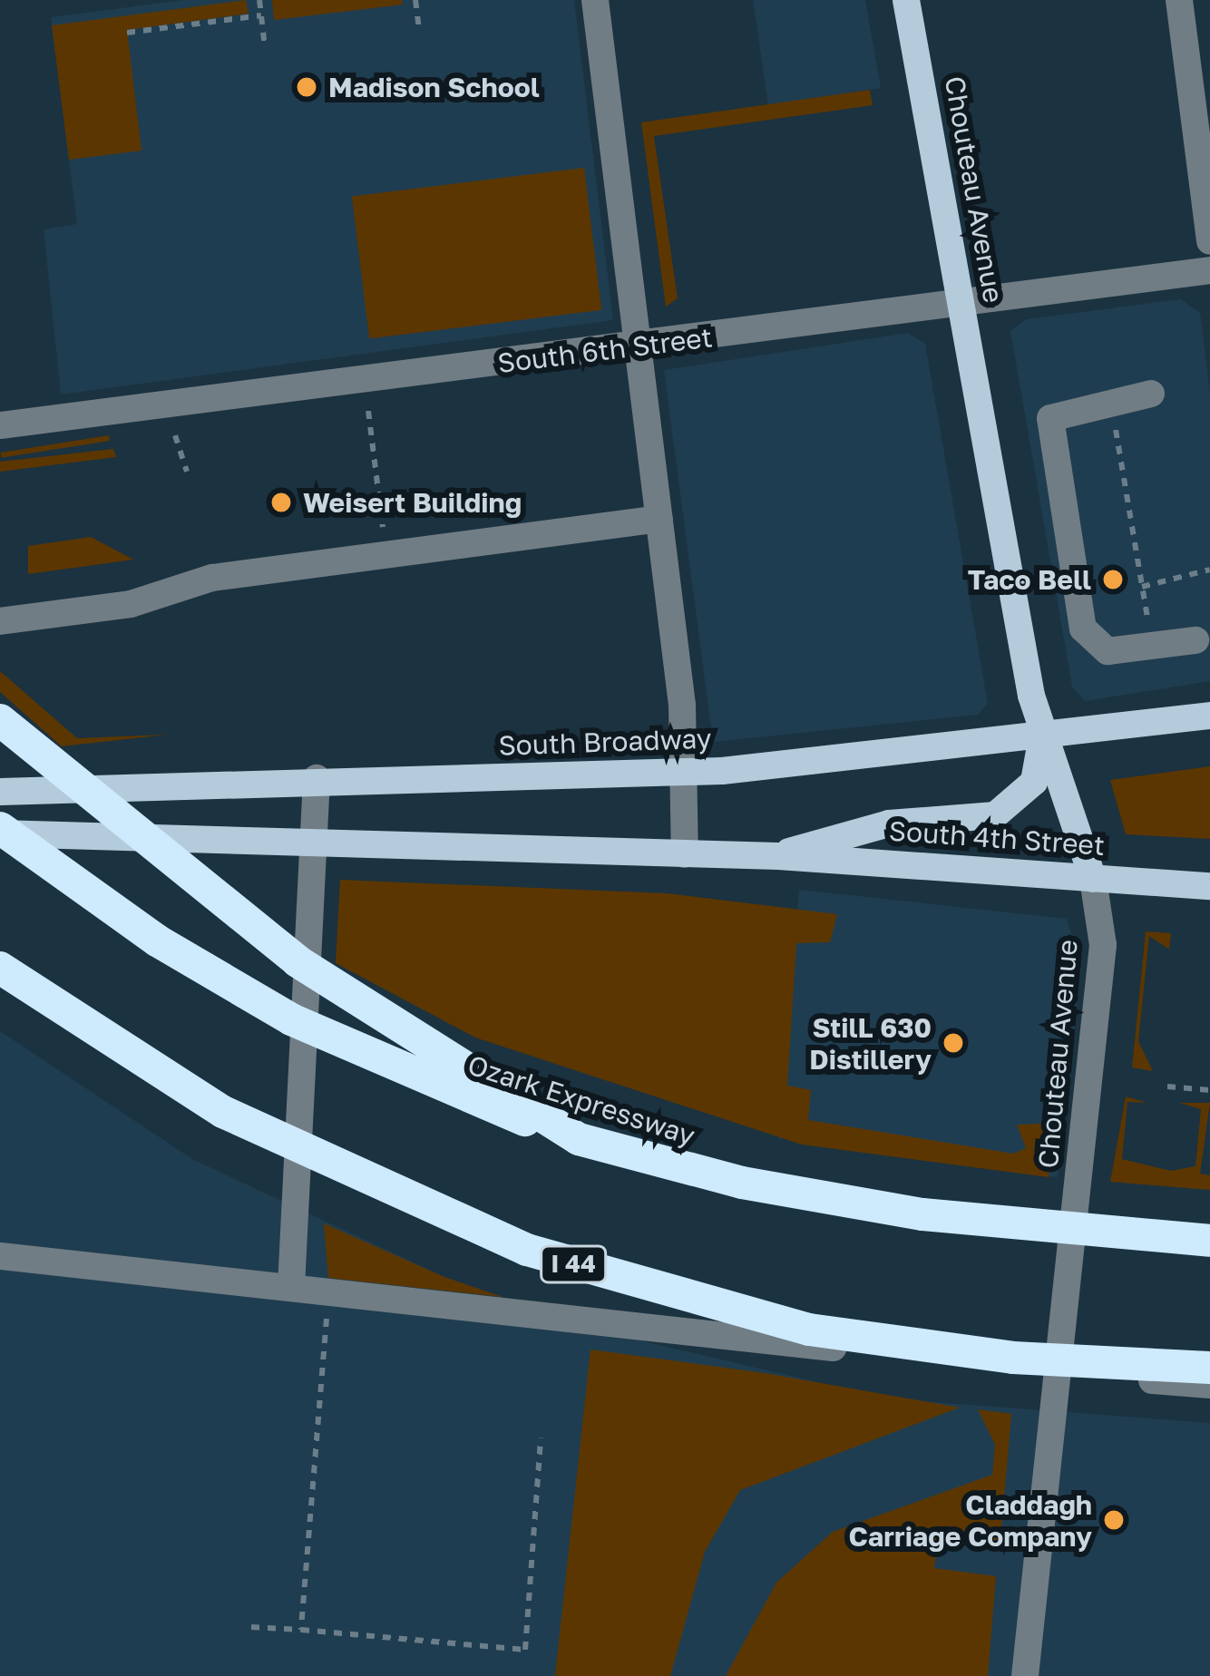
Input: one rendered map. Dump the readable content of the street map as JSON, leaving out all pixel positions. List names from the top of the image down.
{
  "streets": {
    "highway": ["Ozark Expressway", "I 44"],
    "main road": ["Chouteau Avenue", "South Broadway", "South 4th Street"],
    "street": ["South 6th Street"]
  },
  "crossings": [
    ["Chouteau Avenue", "South 6th Street"],
    ["Chouteau Avenue", "South Broadway"],
    ["Chouteau Avenue", "South 4th Street"]
  ],
  "places": [
    "Madison School",
    "Weisert Building",
    "Taco Bell",
    "StilL 630 Distillery",
    "Claddagh Carriage Company"
  ]
}
